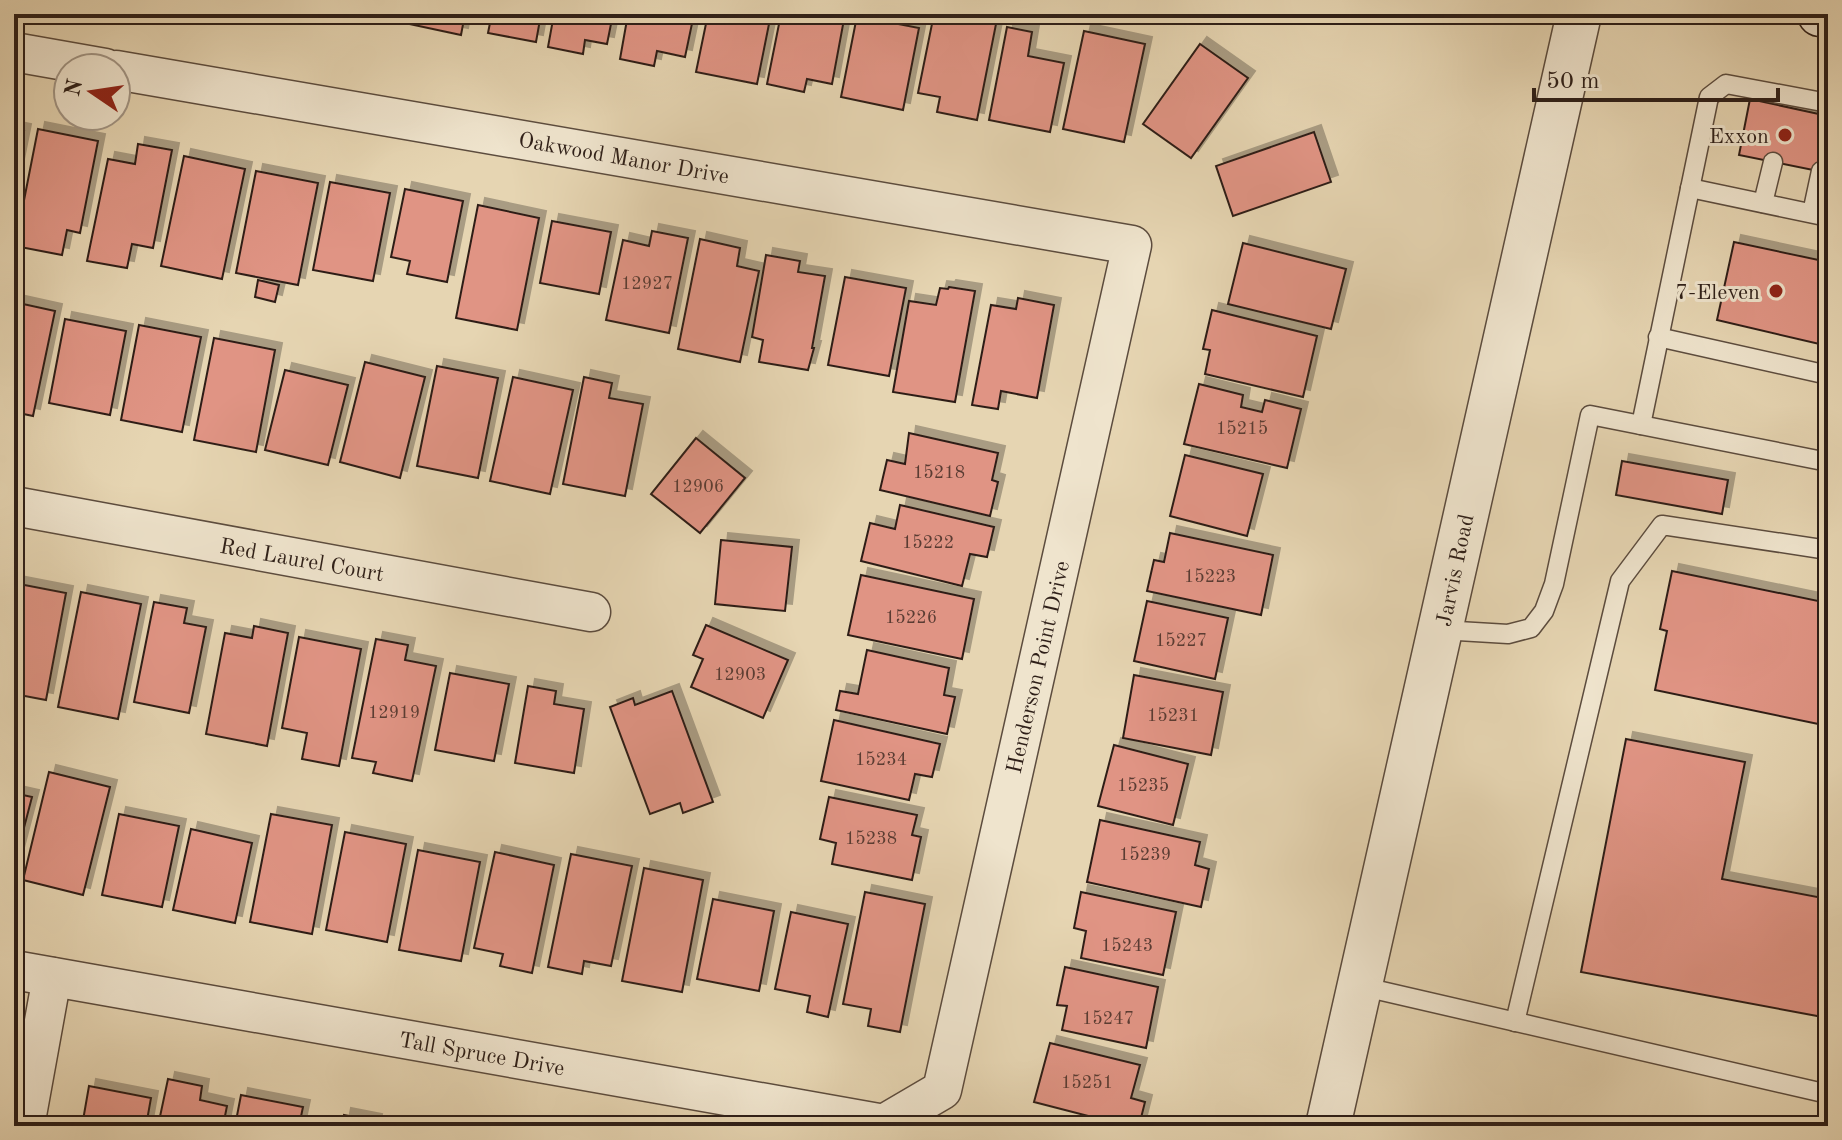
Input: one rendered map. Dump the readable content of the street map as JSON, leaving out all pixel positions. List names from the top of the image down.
{
  "streets": {
    "street": [
      "Oakwood Manor Drive",
      "Red Laurel Court",
      "Jarvis Road",
      "Henderson Point Drive",
      "Tall Spruce Drive"
    ]
  },
  "crossings": [
    ["Oakwood Manor Drive", "Henderson Point Drive"],
    ["Henderson Point Drive", "Tall Spruce Drive"]
  ],
  "places": ["Exxon", "7-Eleven"],
  "house_numbers": [
    "12927",
    "15215",
    "15218",
    "12906",
    "15222",
    "15223",
    "15226",
    "15227",
    "12903",
    "12919",
    "15231",
    "15234",
    "15235",
    "15238",
    "15239",
    "15243",
    "15247",
    "15251"
  ],
  "scale_bar": "50 m",
  "north": "left"
}
